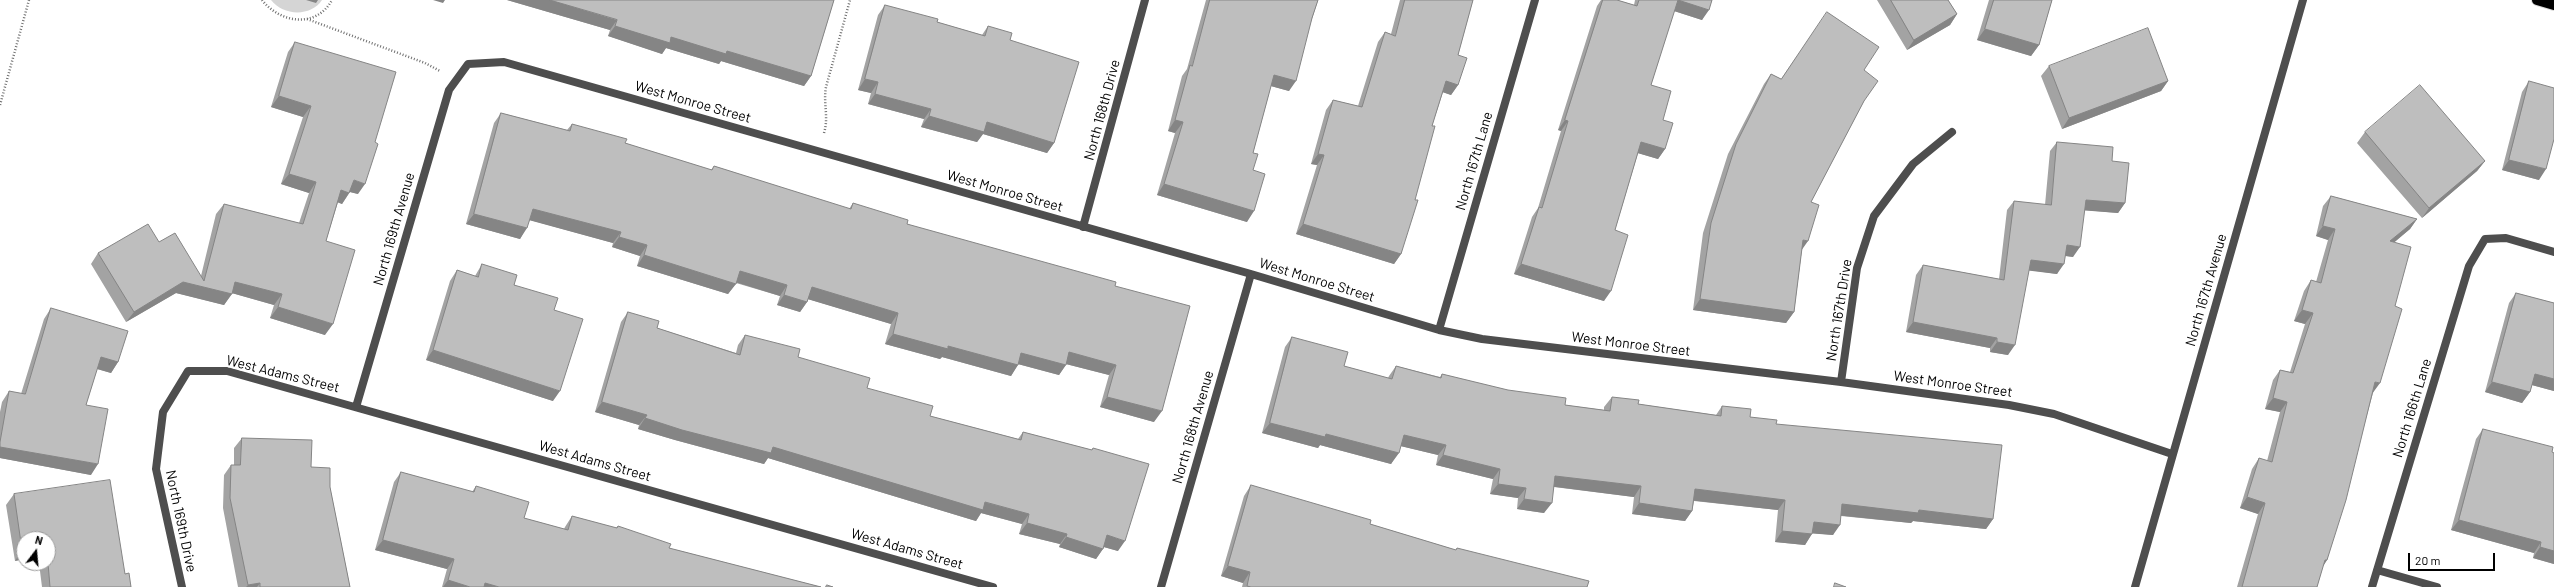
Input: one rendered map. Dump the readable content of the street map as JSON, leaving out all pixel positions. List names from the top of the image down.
{
  "streets": {
    "street": [
      "West Monroe Street",
      "North 168th Drive",
      "North 167th Lane",
      "North 169th Avenue",
      "North 167th Avenue",
      "North 167th Drive",
      "West Adams Street",
      "North 166th Lane",
      "North 168th Avenue",
      "North 169th Drive"
    ]
  },
  "crossings": [
    ["West Monroe Street", "North 168th Drive"],
    ["West Monroe Street", "North 167th Lane"],
    ["West Monroe Street", "North 169th Avenue"],
    ["West Monroe Street", "North 167th Avenue"],
    ["West Monroe Street", "North 167th Drive"],
    ["West Monroe Street", "North 168th Avenue"],
    ["North 169th Avenue", "West Adams Street"],
    ["West Adams Street", "North 169th Drive"]
  ],
  "scale_bar": "20 m",
  "north": "top"
}
